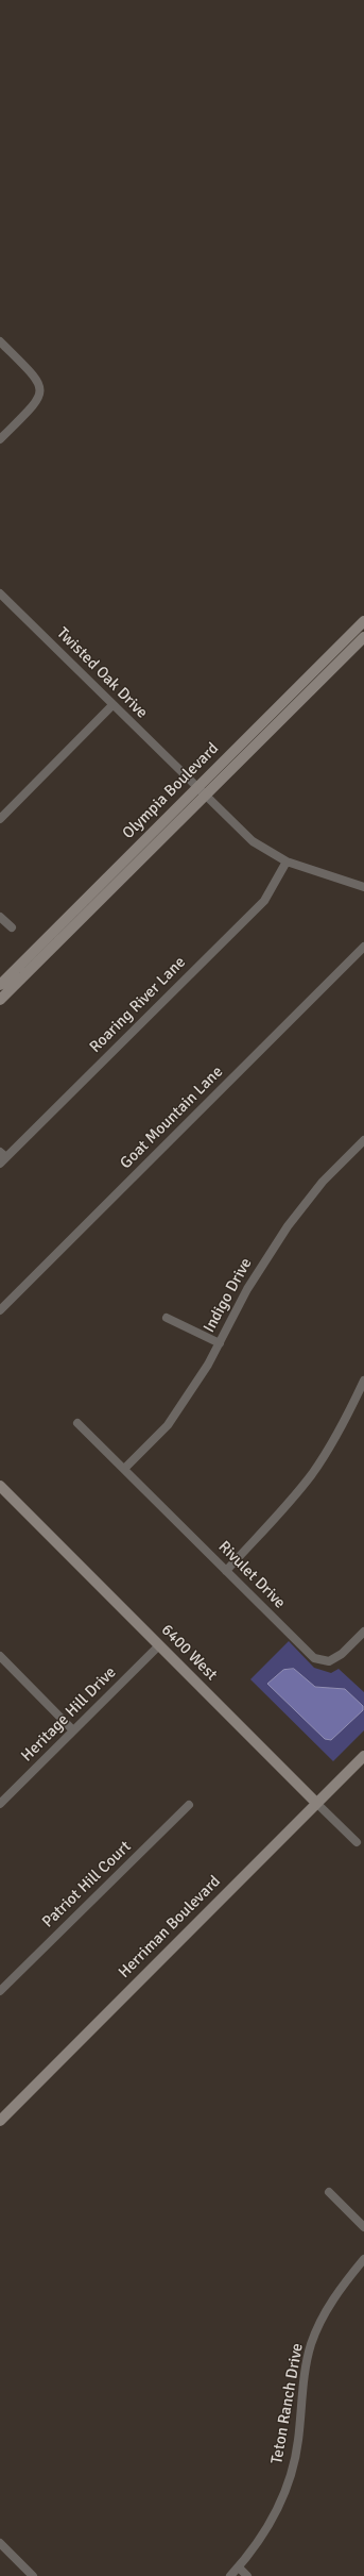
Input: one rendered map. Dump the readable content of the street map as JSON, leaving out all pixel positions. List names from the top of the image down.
{
  "streets": {
    "street": [
      "Twisted Oak Drive",
      "Olympia Boulevard",
      "Roaring River Lane",
      "Goat Mountain Lane",
      "Indigo Drive",
      "Rivulet Drive",
      "6400 West",
      "Heritage Hill Drive",
      "Patriot Hill Court",
      "Herriman Boulevard",
      "Teton Ranch Drive"
    ]
  },
  "crossings": [
    ["Twisted Oak Drive", "Olympia Boulevard"],
    ["Twisted Oak Drive", "Roaring River Lane"],
    ["Indigo Drive", "Rivulet Drive"],
    ["6400 West", "Heritage Hill Drive"],
    ["6400 West", "Herriman Boulevard"]
  ]
}
